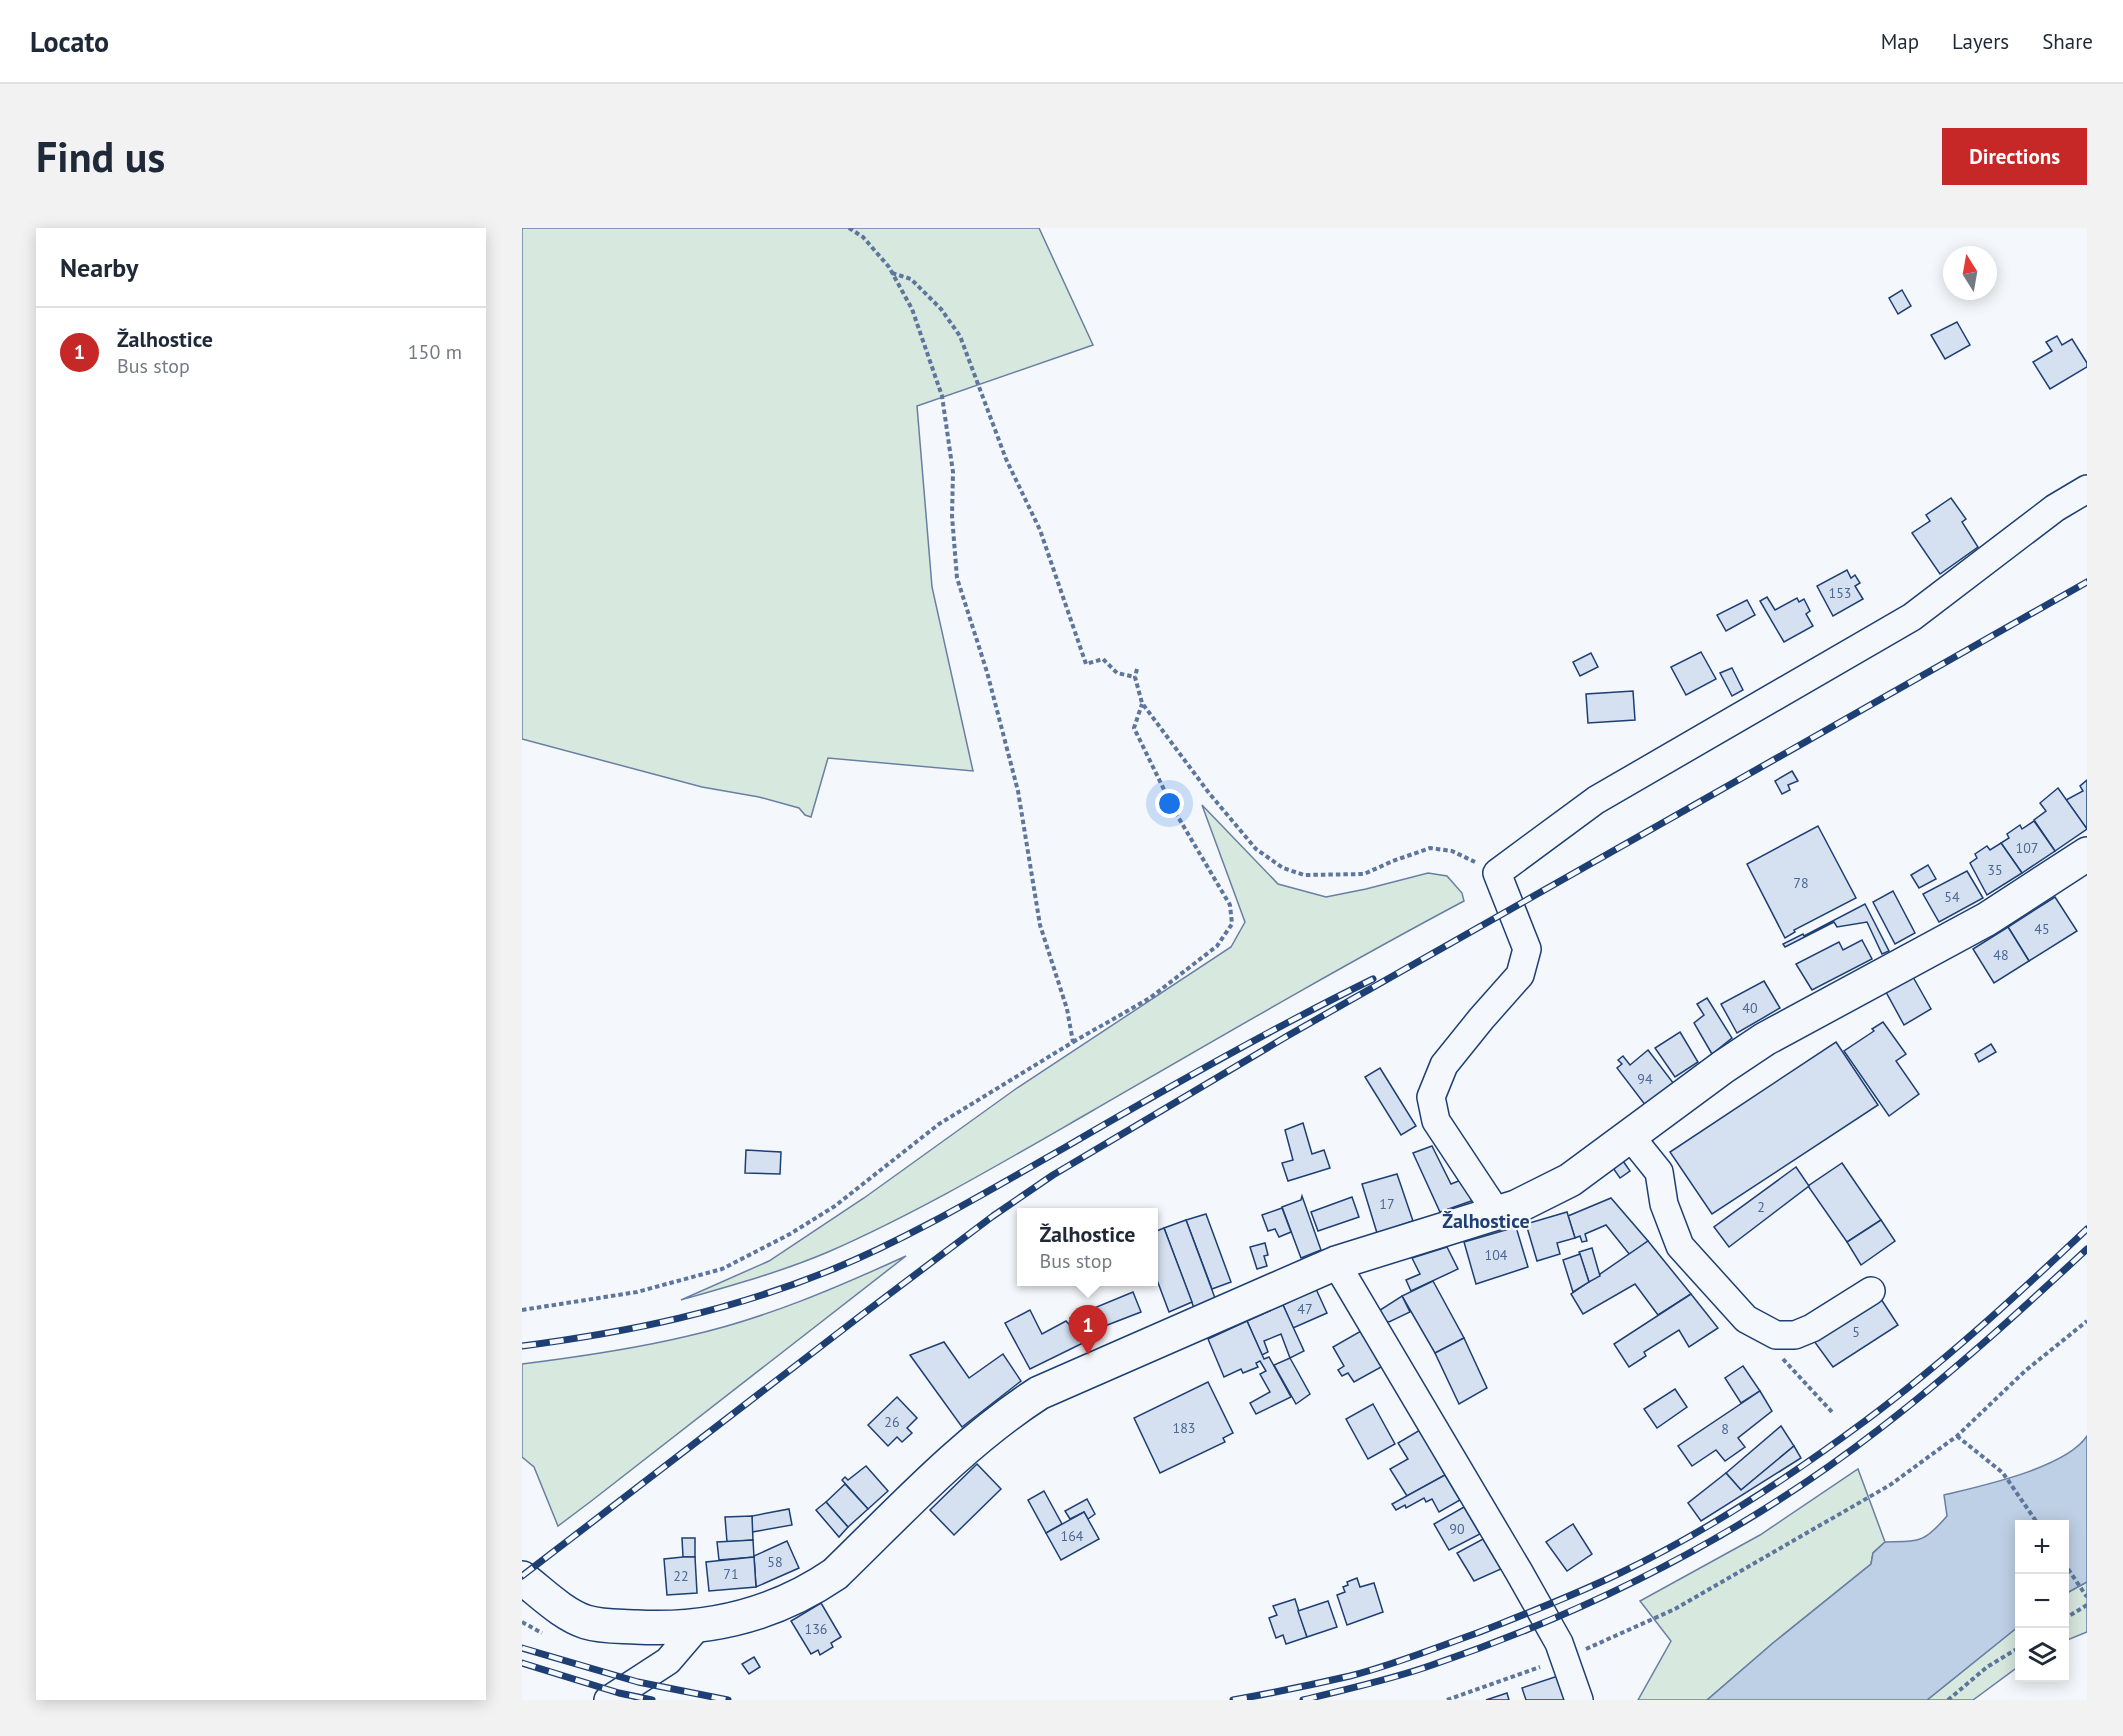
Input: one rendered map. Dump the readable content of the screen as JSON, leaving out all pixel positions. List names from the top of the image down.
{
  "districts": ["Žalhostice"],
  "house_numbers": [
    "153",
    "107",
    "35",
    "78",
    "54",
    "45",
    "48",
    "40",
    "94",
    "17",
    "2",
    "104",
    "47",
    "5",
    "26",
    "183",
    "8",
    "90",
    "164",
    "58",
    "71",
    "22",
    "136"
  ],
  "north": "top",
  "page": {
    "header": "Locato",
    "nav": ["Map", "Layers", "Share"],
    "buttons": "Directions",
    "title": "Find us",
    "heading": "Nearby",
    "list": [
      {
        "mark": "1",
        "name": "Žalhostice",
        "note": "Bus stop",
        "value": "150 m"
      }
    ],
    "popup": ["Žalhostice", "Bus stop"],
    "pins": "1",
    "map_buttons": ["+", "−"]
  }
}
